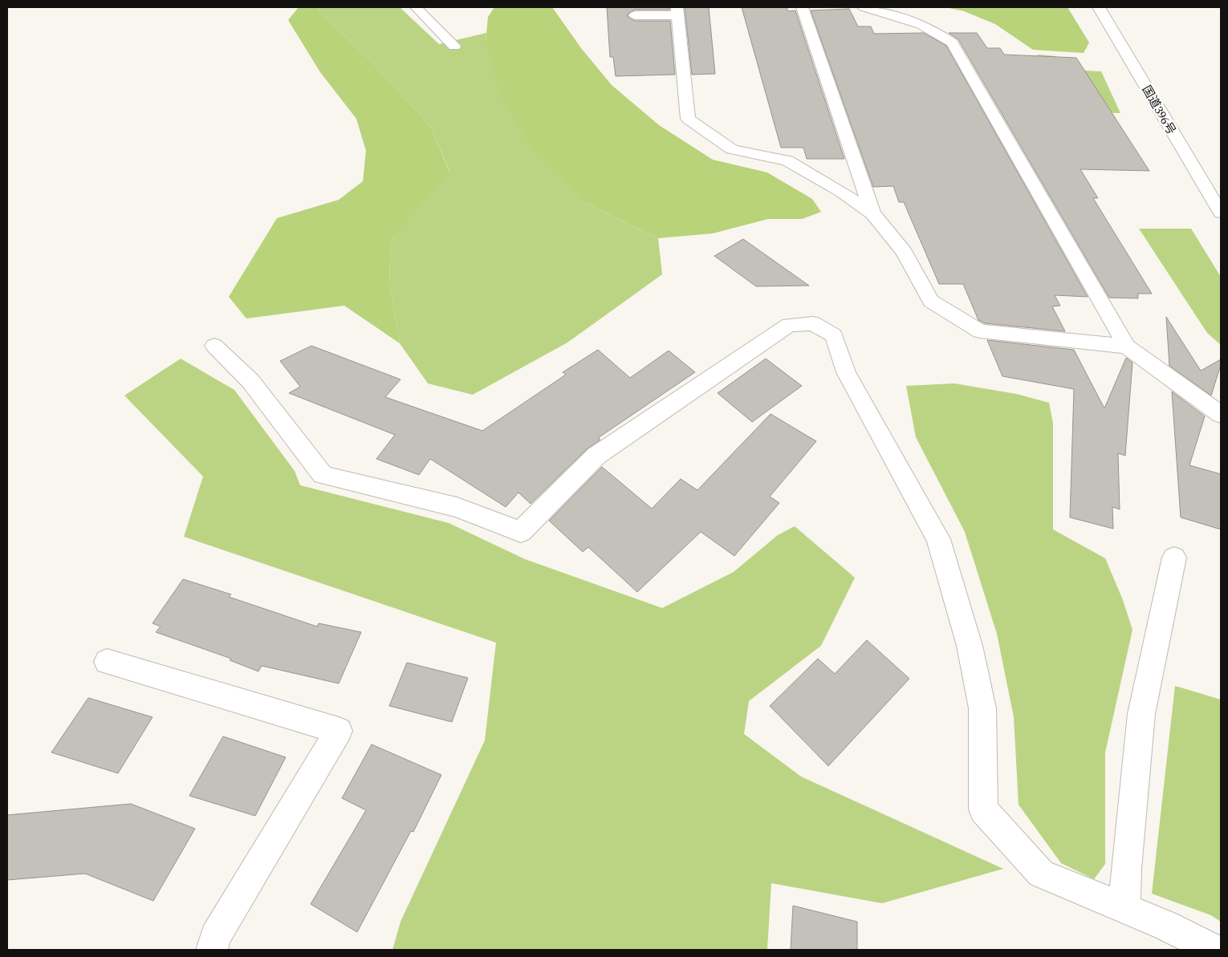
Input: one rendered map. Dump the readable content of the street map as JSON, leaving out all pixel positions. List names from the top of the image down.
{
  "streets": {
    "main road": ["国道396号"]
  }
}
